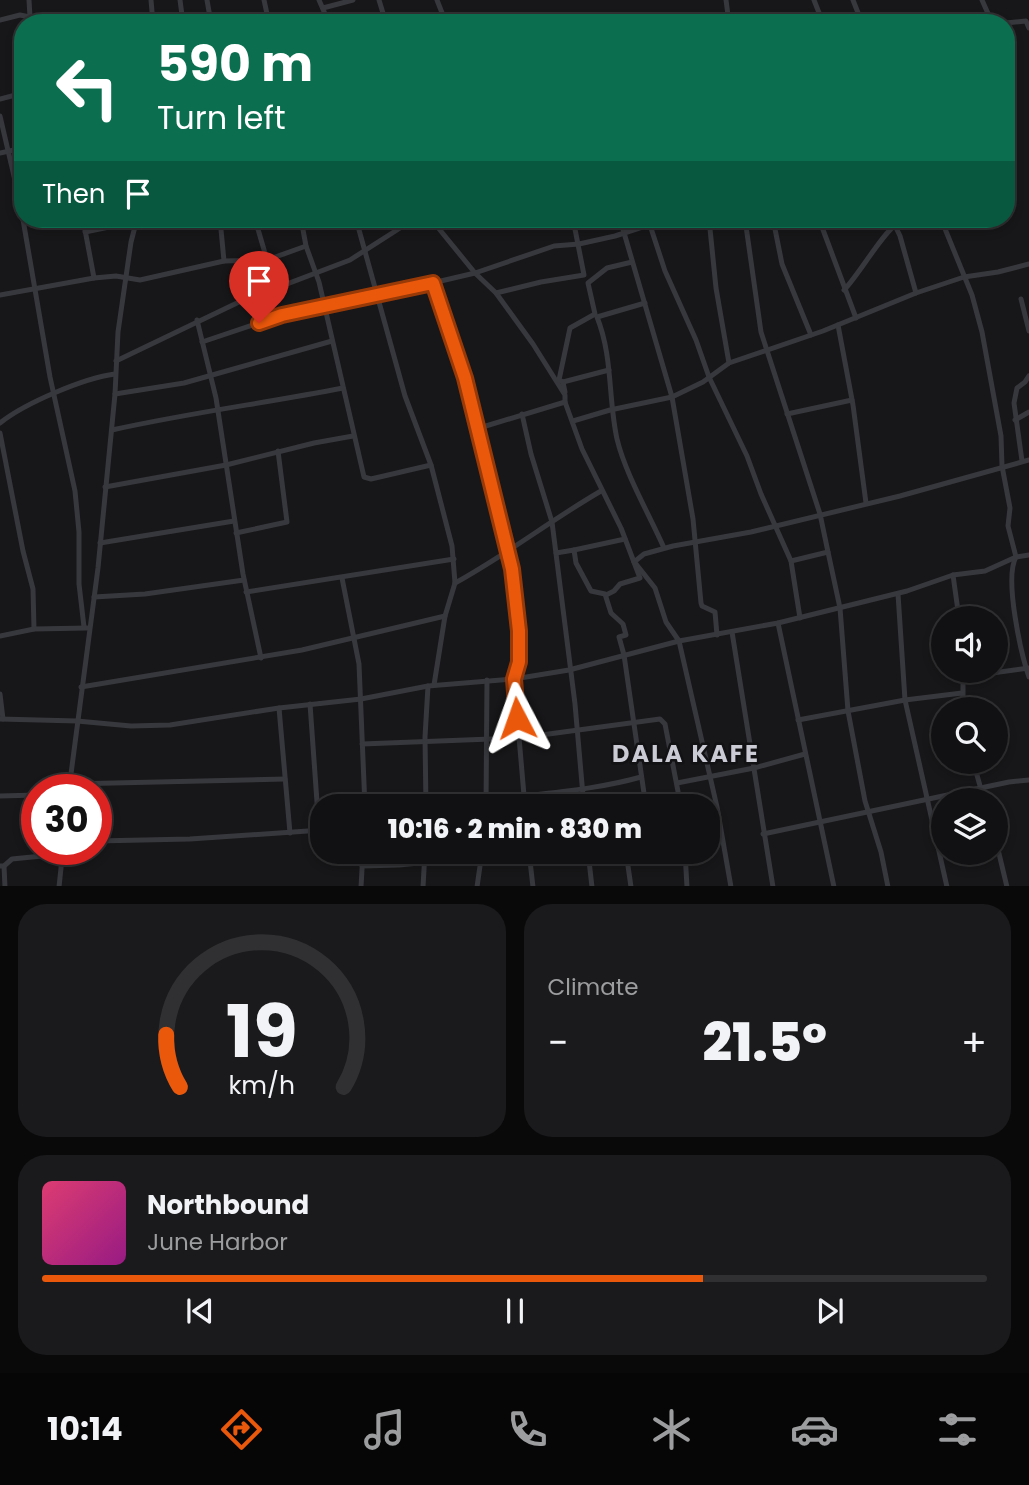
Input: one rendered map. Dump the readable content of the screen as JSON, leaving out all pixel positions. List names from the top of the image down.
{
  "districts": ["DALA KAFE"],
  "page": {
    "turn": ["590 m", "Turn left"],
    "then": "Then",
    "limit": "30",
    "trip": "10:16 · 2 min · 830 m",
    "tile": "Climate",
    "heat": ["−", "21.5°", "+"],
    "song": ["Northbound", "June Harbor"],
    "tabs": "10:14",
    "gauge": ["19", "km/h"]
  }
}
